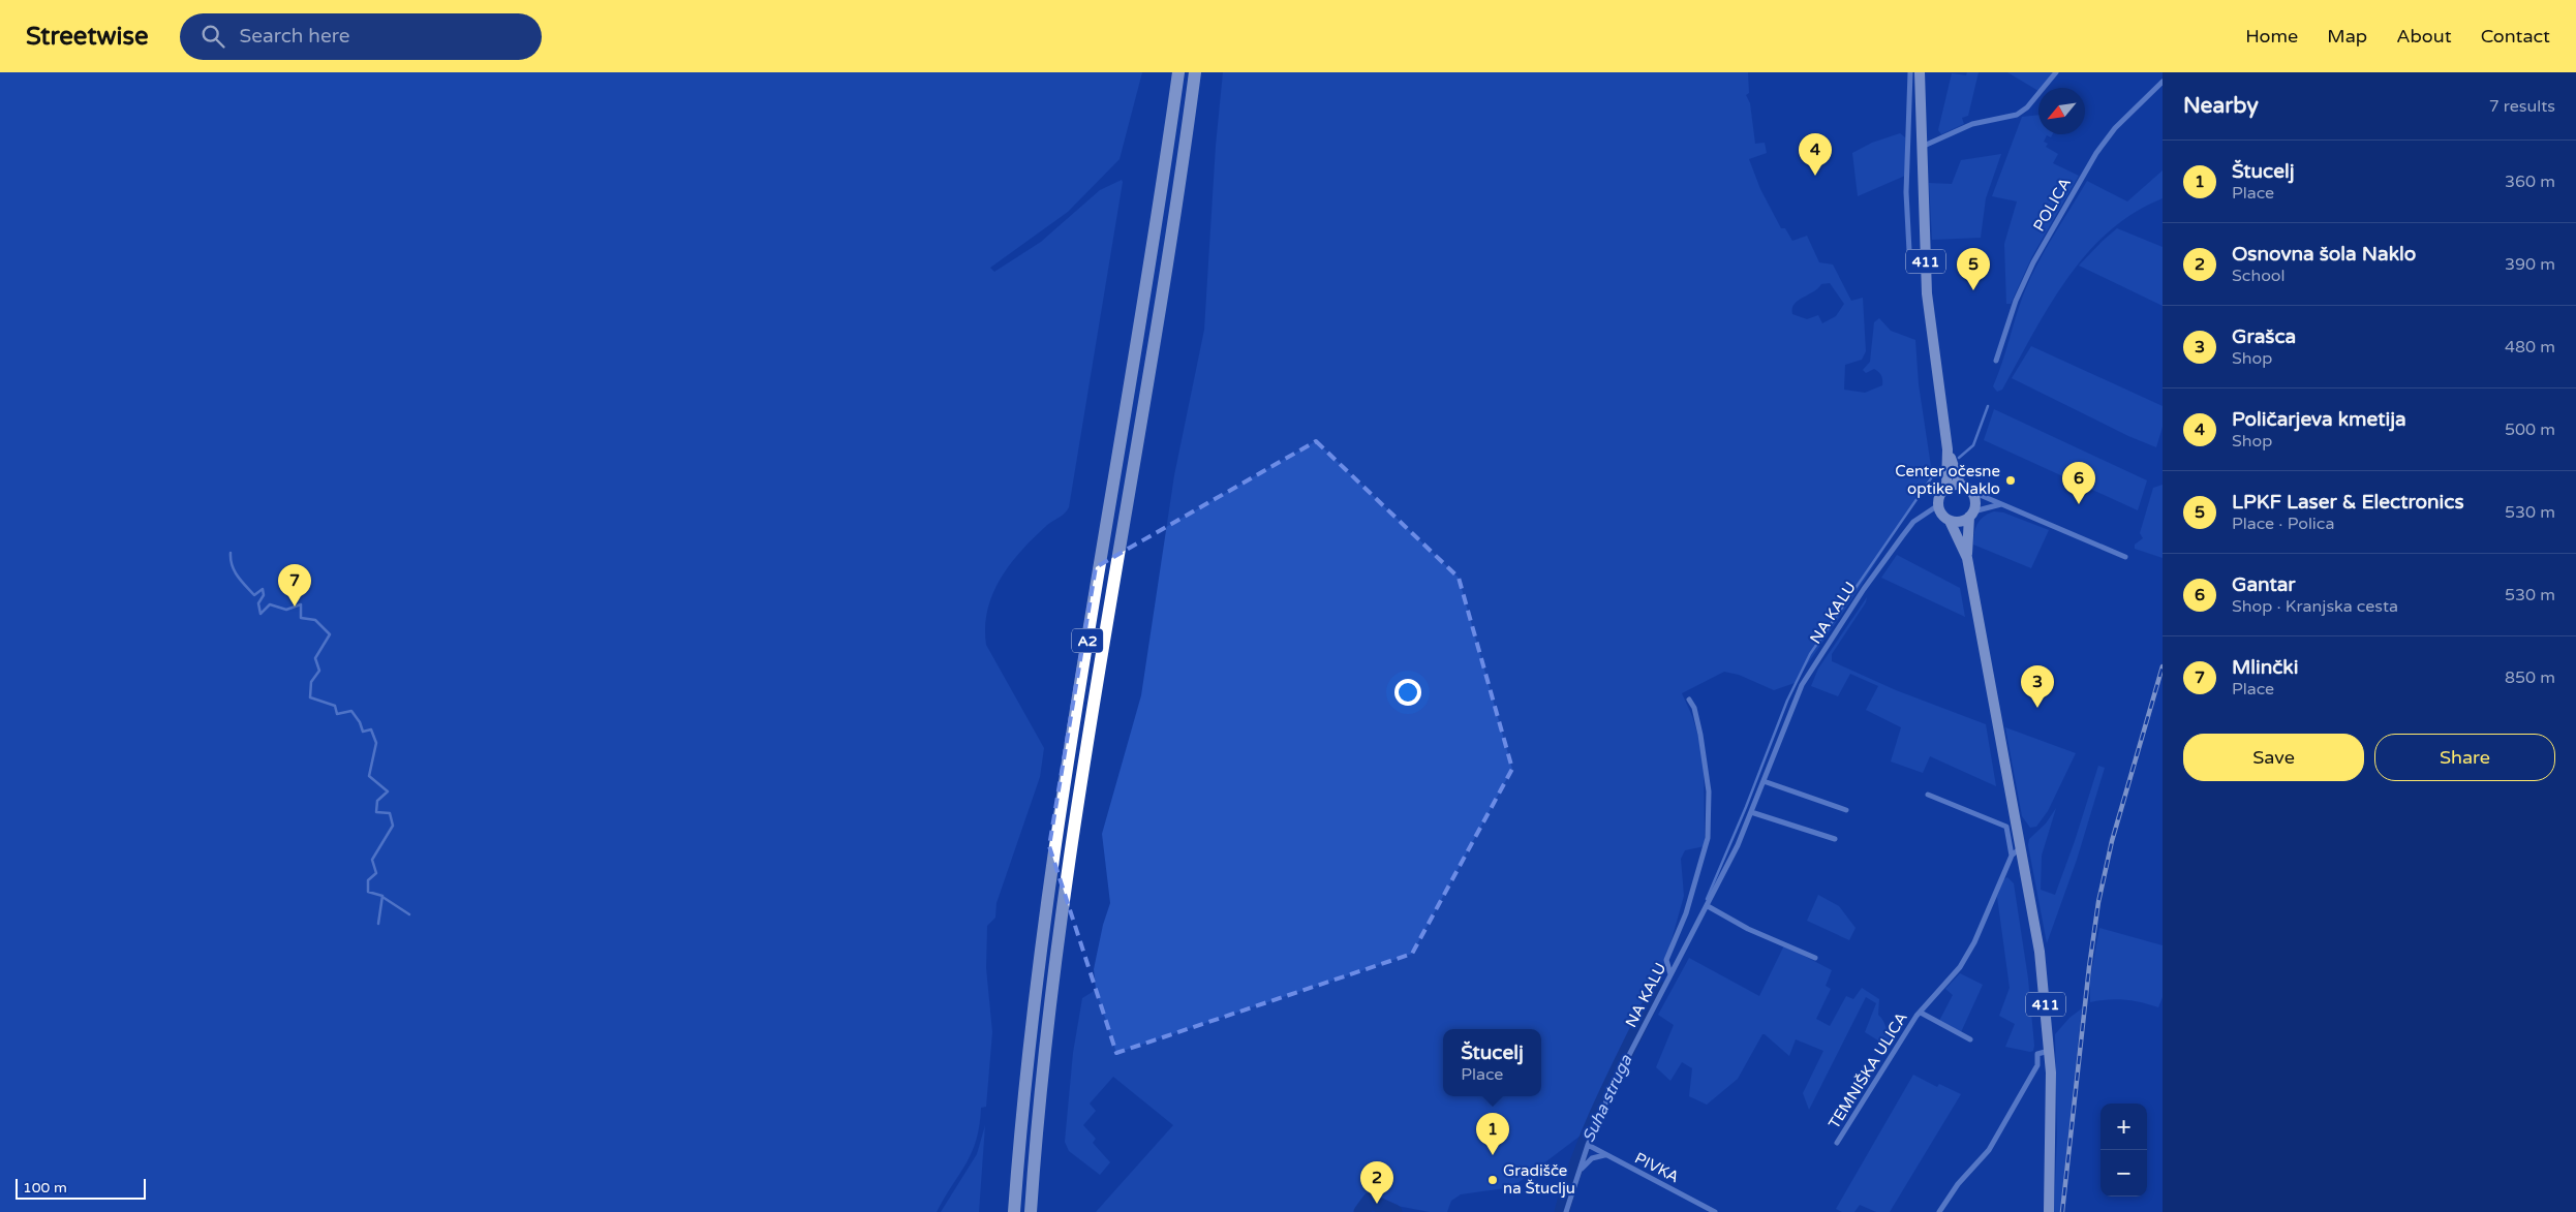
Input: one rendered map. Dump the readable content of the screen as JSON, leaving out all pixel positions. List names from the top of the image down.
{
  "streets": {
    "highway": ["A2"],
    "main road": ["411"],
    "street": [
      "POLICA",
      "NA KALU",
      "TEMNIŠKA ULICA",
      "PIVKA"
    ]
  },
  "crossings": [
    ["411", "NA KALU"],
    ["NA KALU", "PIVKA"]
  ],
  "water": ["Suha struga"],
  "places": ["Center očesne optike Naklo", "Gradišče na Štuclju"],
  "scale_bar": "100 m",
  "north": "bottom left",
  "page": {
    "header": "Streetwise",
    "search": "Search here",
    "nav": [
      "Home",
      "Map",
      "About",
      "Contact"
    ],
    "heading": ["Nearby", "7 results"],
    "pins": [
      "4",
      "5",
      "6",
      "7",
      "3",
      "1",
      "2"
    ],
    "list": [
      {
        "mark": "1",
        "name": "Štucelj",
        "note": "Place",
        "value": "360 m"
      },
      {
        "mark": "2",
        "name": "Osnovna šola Naklo",
        "note": "School",
        "value": "390 m"
      },
      {
        "mark": "3",
        "name": "Grašca",
        "note": "Shop",
        "value": "480 m"
      },
      {
        "mark": "4",
        "name": "Poličarjeva kmetija",
        "note": "Shop",
        "value": "500 m"
      },
      {
        "mark": "5",
        "name": "LPKF Laser & Electronics",
        "note": "Place · Polica",
        "value": "530 m"
      },
      {
        "mark": "6",
        "name": "Gantar",
        "note": "Shop · Kranjska cesta",
        "value": "530 m"
      },
      {
        "mark": "7",
        "name": "Mlinčki",
        "note": "Place",
        "value": "850 m"
      }
    ],
    "buttons": ["Save", "Share"],
    "popup": ["Štucelj", "Place"],
    "map_buttons": ["+", "−"],
    "scale": "100 m"
  }
}
